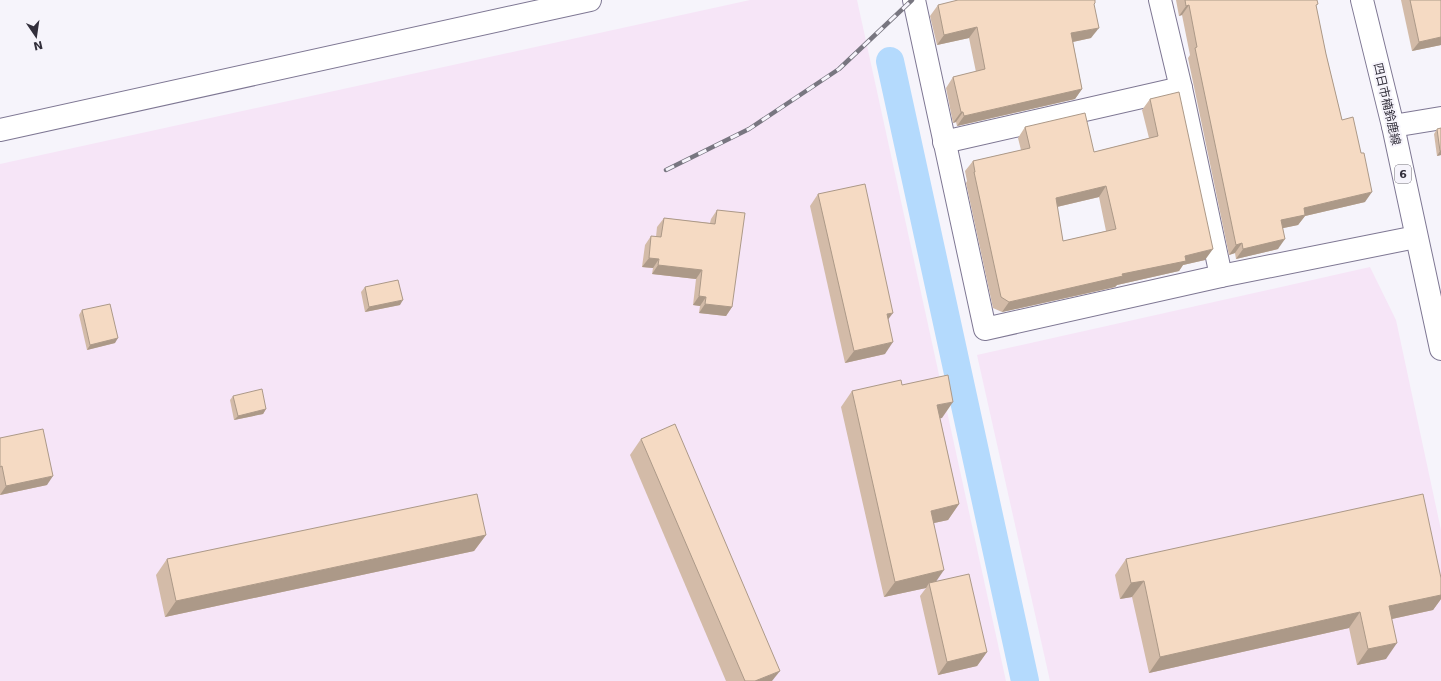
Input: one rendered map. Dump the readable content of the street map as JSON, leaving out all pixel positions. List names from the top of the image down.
{
  "streets": {
    "street": ["四日市楠鈴鹿線", "6"]
  },
  "north": "bottom"
}
